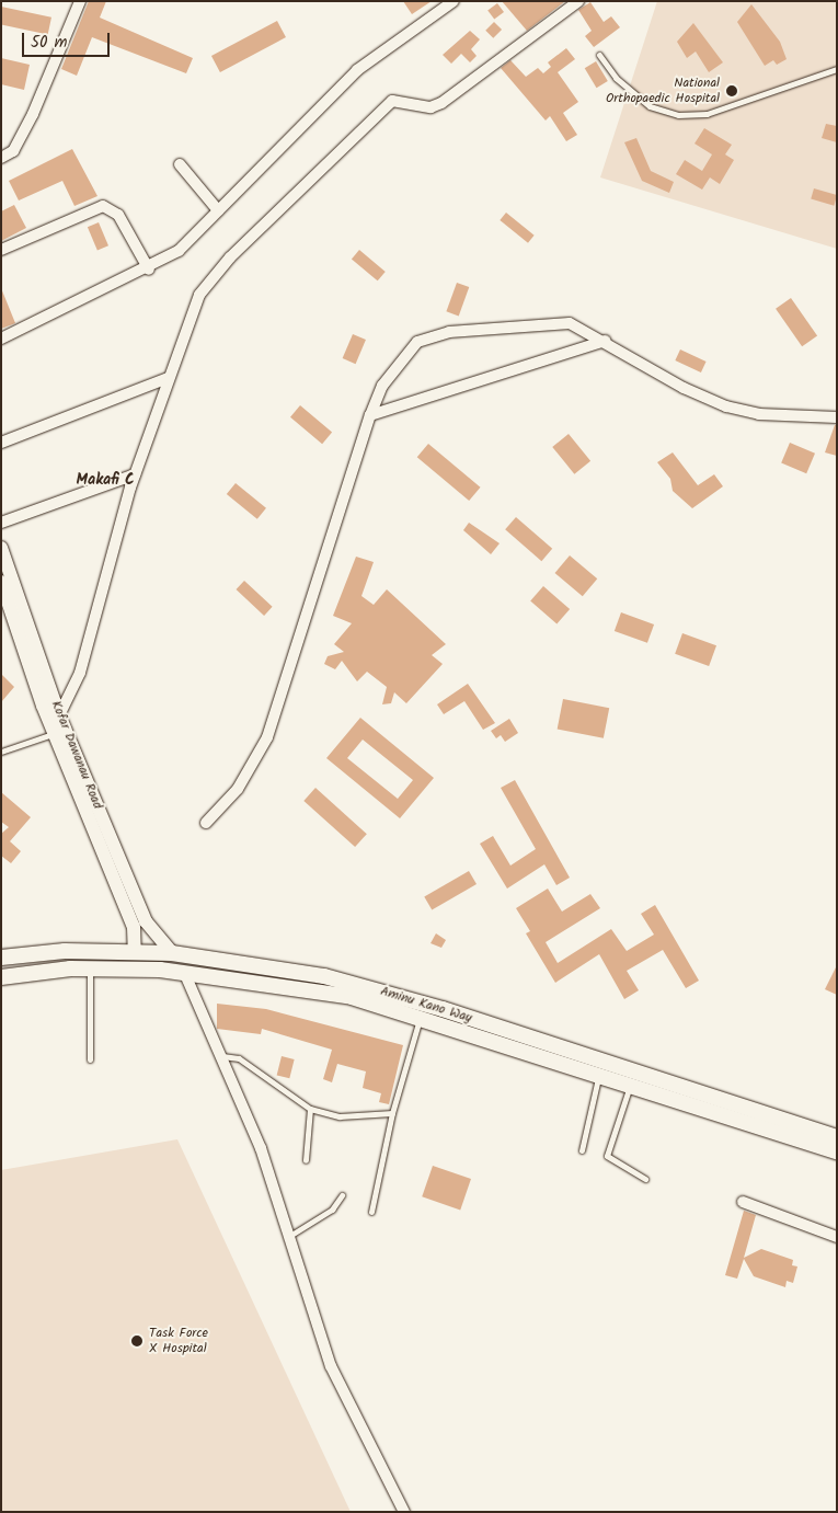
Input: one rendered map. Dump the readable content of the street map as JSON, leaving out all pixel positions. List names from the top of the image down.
{
  "streets": {
    "main road": ["Aminu Kano Way"],
    "street": ["Kofar Dawanau Road"]
  },
  "crossings": [
    ["Kofar Dawanau Road", "Aminu Kano Way"]
  ],
  "districts": ["Makafi C"],
  "places": ["National Orthopaedic Hospital", "Task Force X Hospital"],
  "scale_bar": "50 m"
}
